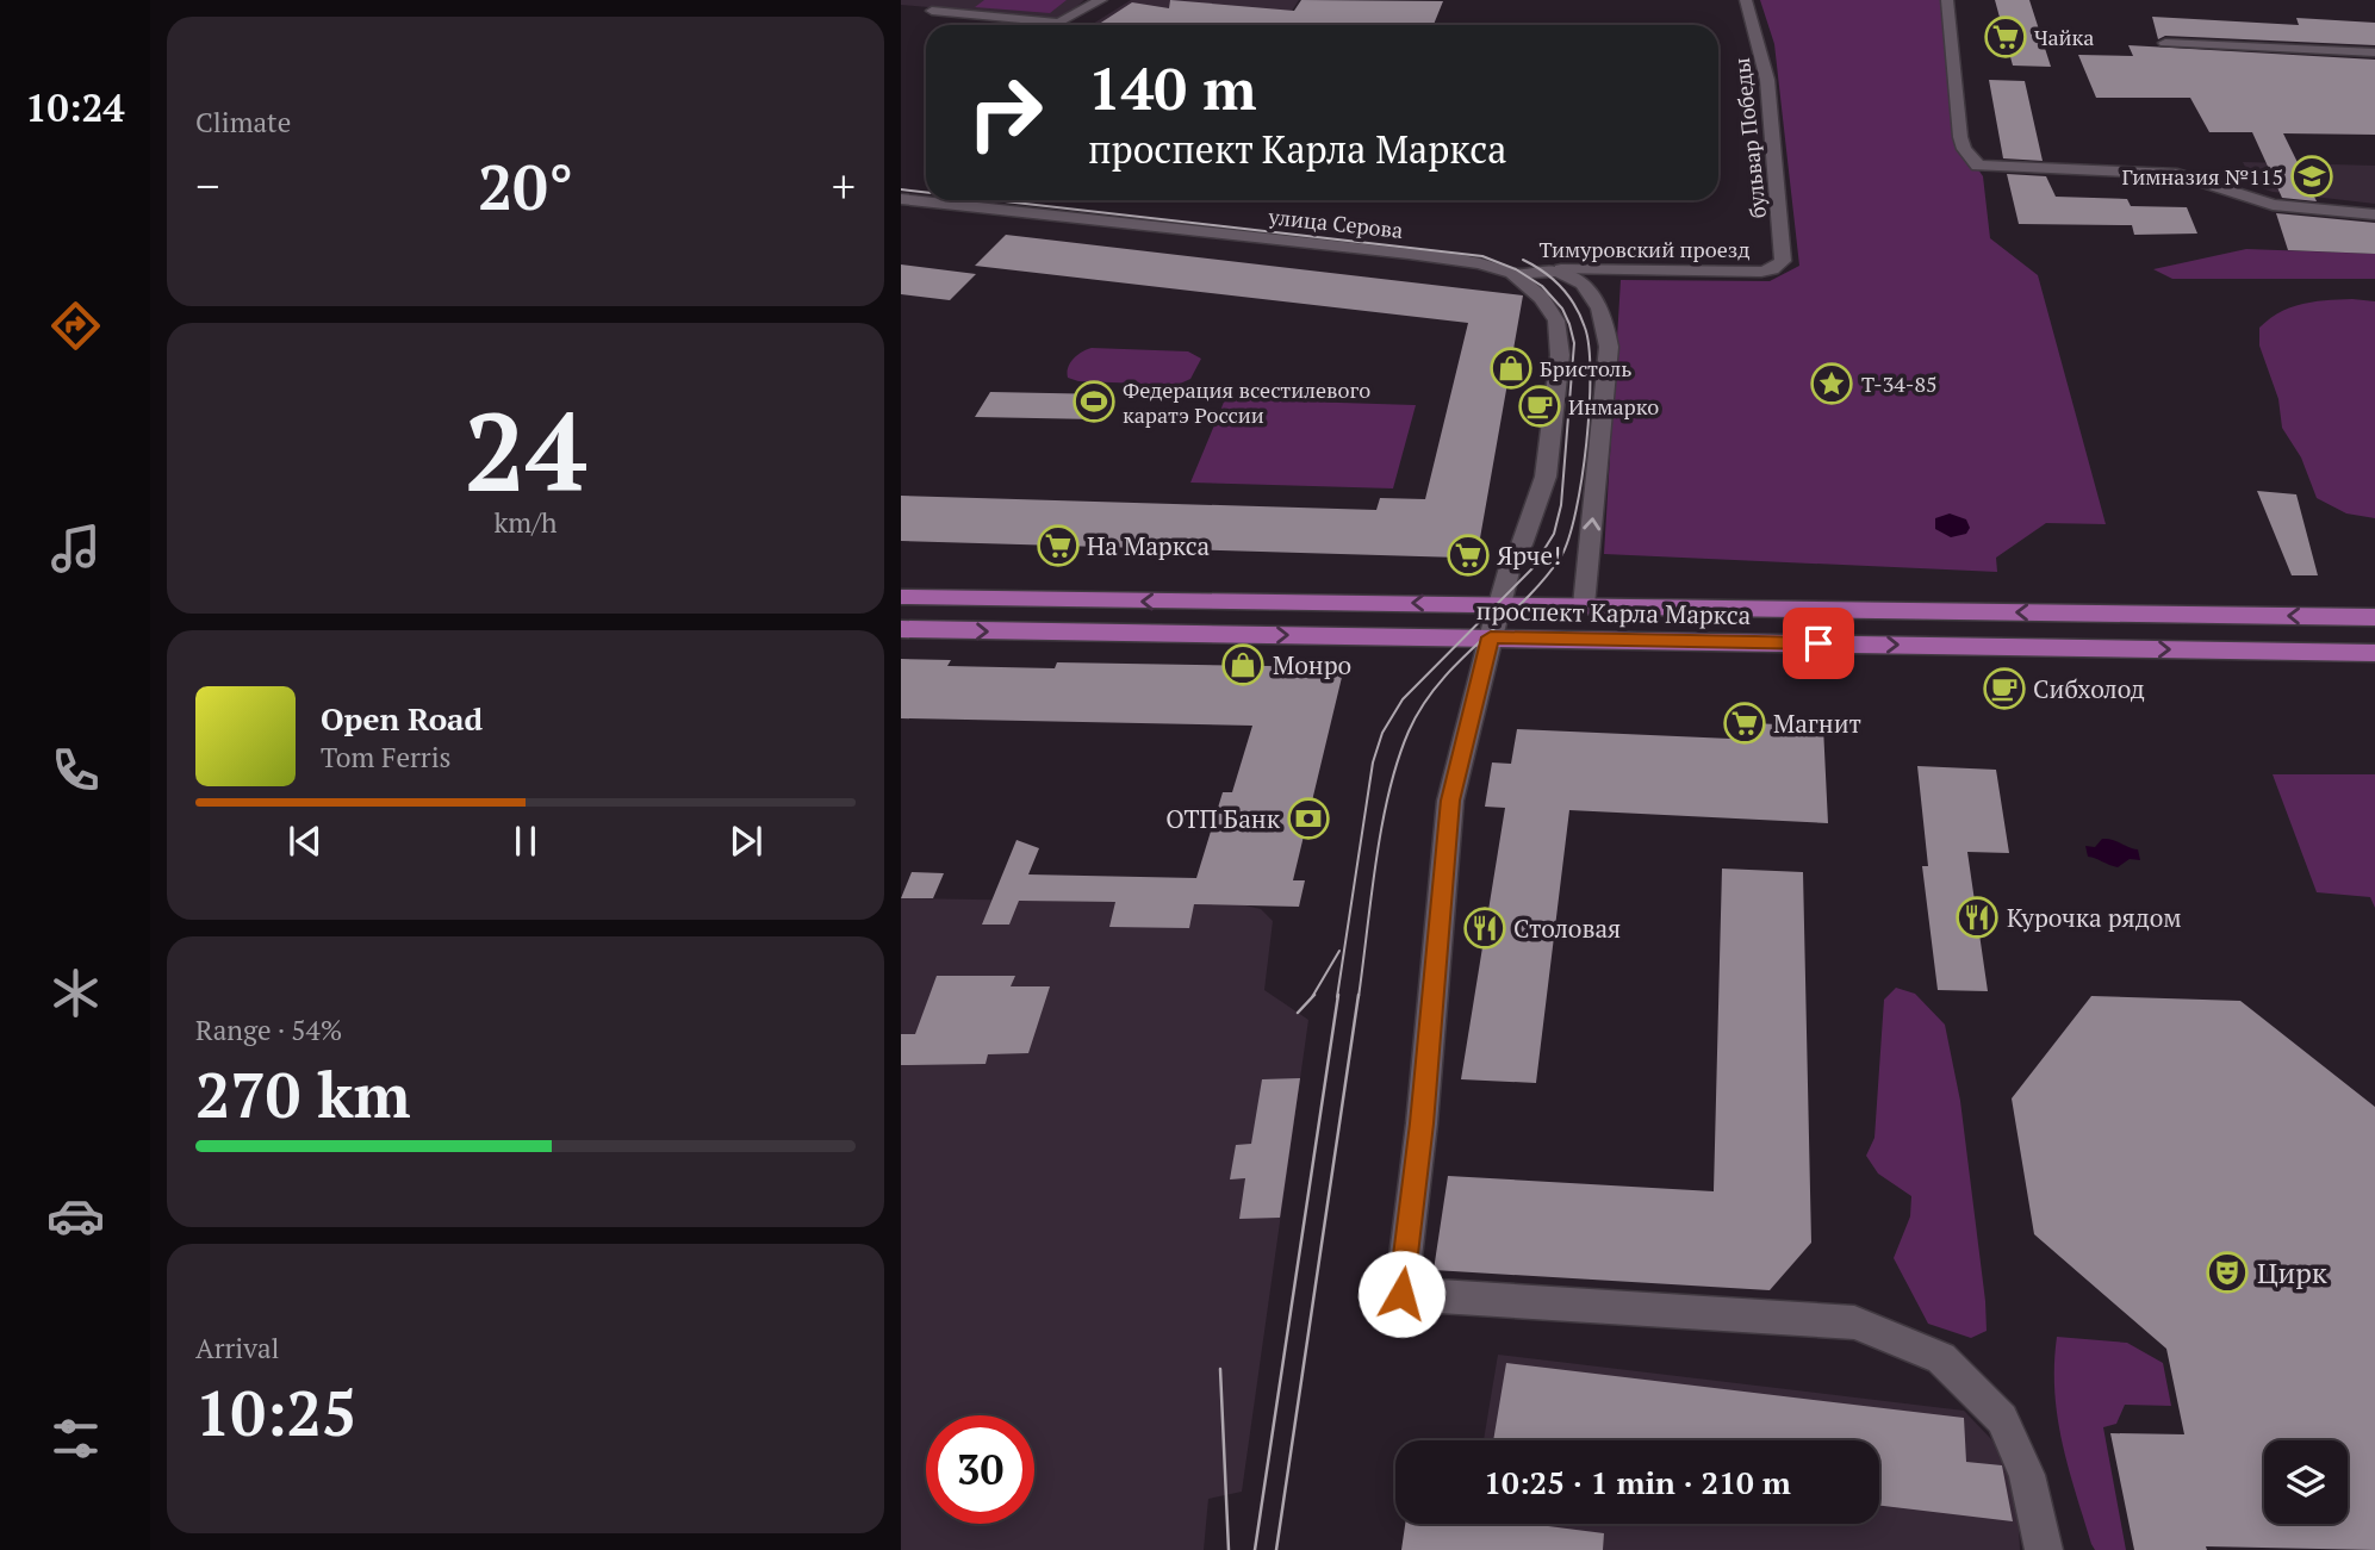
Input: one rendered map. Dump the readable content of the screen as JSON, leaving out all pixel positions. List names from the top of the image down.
{
  "streets": {
    "main road": ["проспект Карла Маркса"],
    "street": ["бульвар Победы", "улица Серова", "Тимуровский проезд"]
  },
  "crossings": [
    ["бульвар Победы", "Тимуровский проезд"],
    ["улица Серова", "Тимуровский проезд"]
  ],
  "places": {
    "supermarket": [
      "Чайка",
      "На Маркса",
      "Ярче!",
      "Магнит"
    ],
    "school or university": ["Гимназия №115"],
    "shop": ["Бристоль", "Монро"],
    "place": ["Т-34-85"],
    "sports": ["Федерация всестилевого каратэ России"],
    "cafe": ["Инмарко", "Сибхолод"],
    "bank": ["ОТП Банк"],
    "restaurant": ["Курочка рядом", "Столовая"],
    "theatre": ["Цирк"]
  },
  "page": {
    "tabs": "10:24",
    "tile": [
      "Climate",
      ["24", "km/h"],
      ["Range · 54%", "270 km"],
      ["Arrival", "10:25"]
    ],
    "turn": ["140 m", "проспект Карла Маркса"],
    "heat": ["−", "20°", "+"],
    "song": ["Open Road", "Tom Ferris"],
    "limit": "30",
    "trip": "10:25 · 1 min · 210 m"
  }
}
